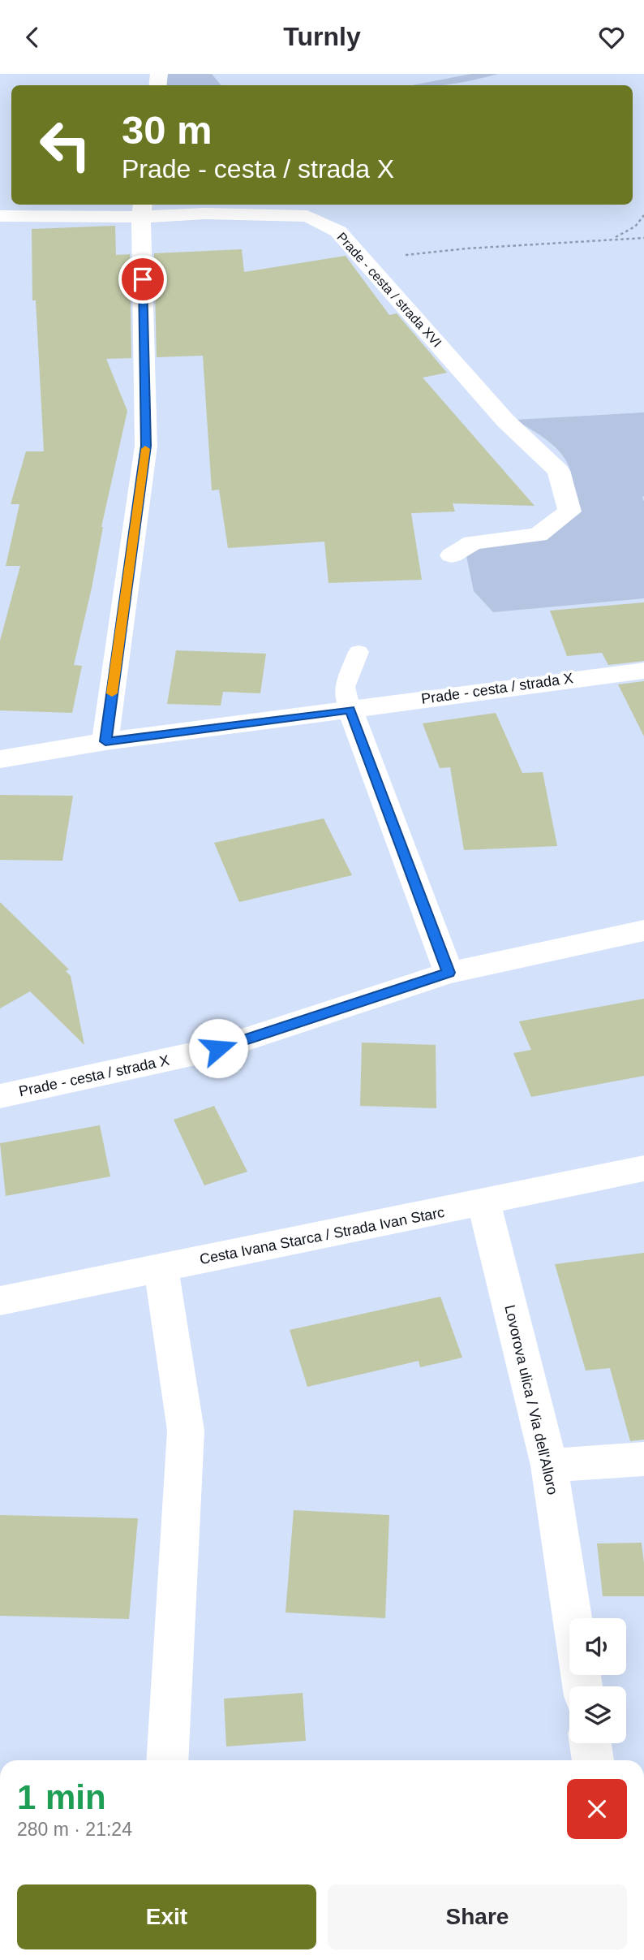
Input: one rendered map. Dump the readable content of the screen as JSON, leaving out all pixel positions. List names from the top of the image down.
{
  "streets": {
    "street": [
      "Prade - cesta / strada XVI",
      "Prade - cesta / strada X",
      "Cesta Ivana Starca / Strada Ivan Starc",
      "Lovorova ulica / Via dell'Alloro"
    ]
  },
  "crossings": [
    ["Cesta Ivana Starca / Strada Ivan Starc", "Lovorova ulica / Via dell'Alloro"]
  ],
  "page": {
    "header": "Turnly",
    "turn": ["30 m", "Prade - cesta / strada X"],
    "heading": ["1 min", "280 m · 21:24"],
    "buttons": ["Exit", "Share"]
  }
}
